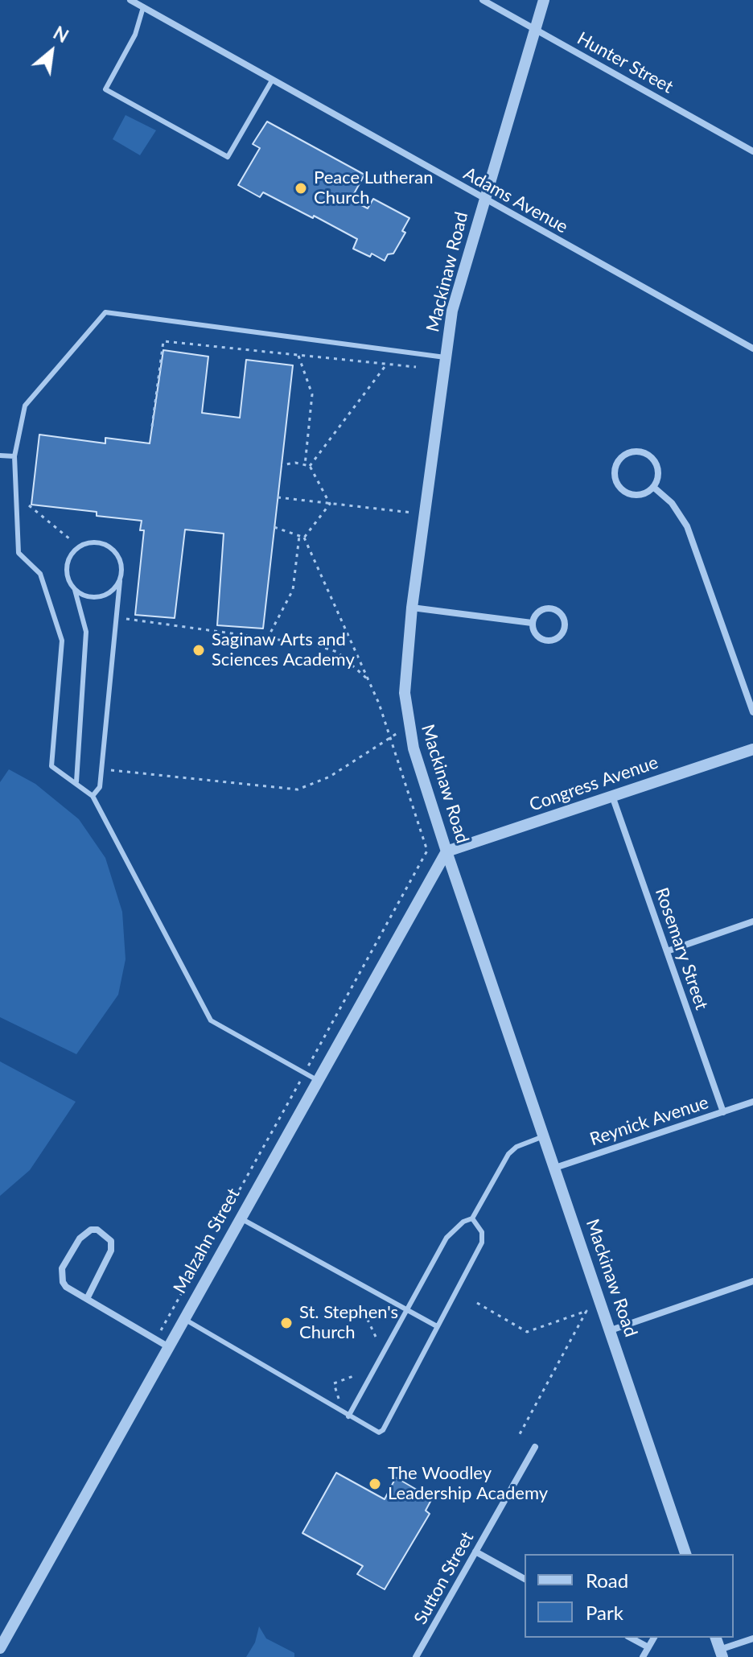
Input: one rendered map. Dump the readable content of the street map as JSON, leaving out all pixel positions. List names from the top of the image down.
{
  "streets": {
    "street": [
      "Hunter Street",
      "Adams Avenue",
      "Mackinaw Road",
      "Congress Avenue",
      "Rosemary Street",
      "Reynick Avenue",
      "Malzahn Street",
      "Sutton Street"
    ]
  },
  "crossings": [
    ["Hunter Street", "Mackinaw Road"],
    ["Adams Avenue", "Mackinaw Road"],
    ["Mackinaw Road", "Congress Avenue"],
    ["Mackinaw Road", "Reynick Avenue"],
    ["Mackinaw Road", "Malzahn Street"],
    ["Congress Avenue", "Rosemary Street"],
    ["Congress Avenue", "Malzahn Street"],
    ["Rosemary Street", "Reynick Avenue"]
  ],
  "places": [
    "Peace Lutheran Church",
    "Saginaw Arts and Sciences Academy",
    "St. Stephen's Church",
    "The Woodley Leadership Academy"
  ],
  "legend": ["Road", "Park"],
  "north": "top right"
}
